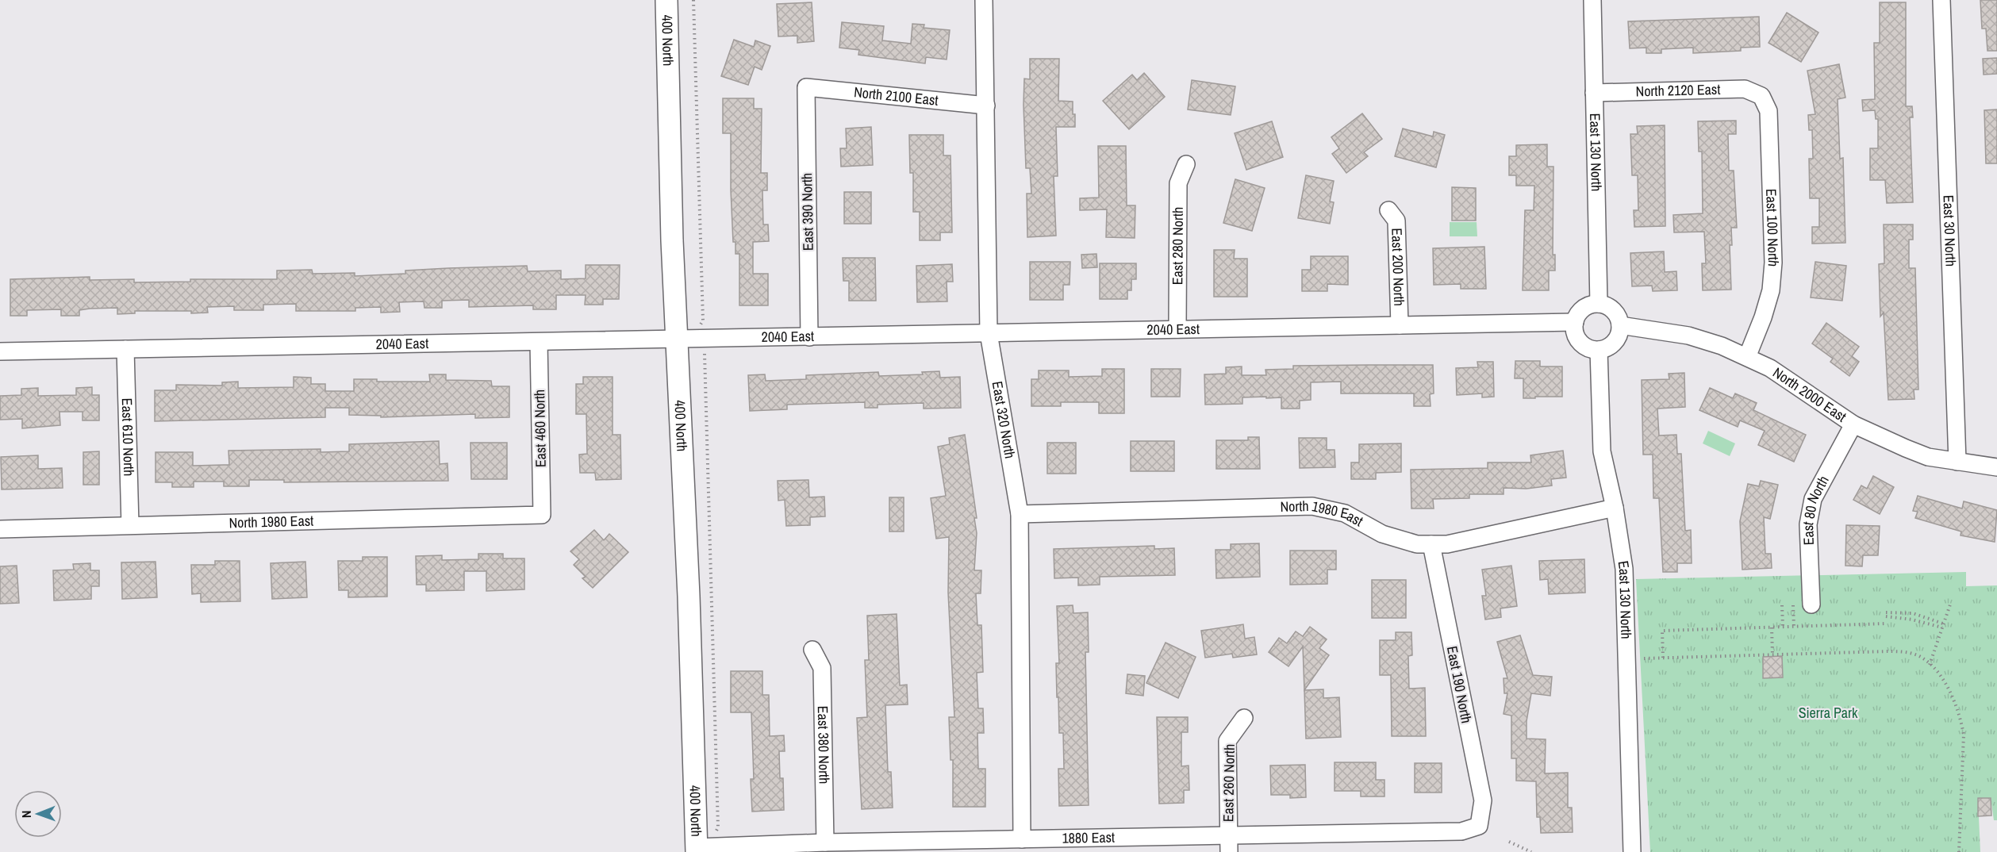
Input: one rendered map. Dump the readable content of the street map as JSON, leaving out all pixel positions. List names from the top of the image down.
{
  "streets": {
    "main road": ["400 North"],
    "street": [
      "North 2120 East",
      "North 2100 East",
      "East 130 North",
      "East 390 North",
      "East 100 North",
      "East 30 North",
      "East 280 North",
      "East 200 North",
      "2040 East",
      "North 2000 East",
      "East 320 North",
      "East 460 North",
      "East 610 North",
      "East 80 North",
      "North 1980 East",
      "East 190 North",
      "East 380 North",
      "East 260 North",
      "1880 East"
    ]
  },
  "crossings": [
    ["400 North", "2040 East"],
    ["400 North", "1880 East"],
    ["North 2120 East", "East 130 North"],
    ["North 2120 East", "East 100 North"],
    ["North 2100 East", "East 390 North"],
    ["North 2100 East", "East 320 North"],
    ["East 130 North", "2040 East"],
    ["East 130 North", "North 2000 East"],
    ["East 130 North", "North 1980 East"],
    ["East 390 North", "2040 East"],
    ["East 100 North", "North 2000 East"],
    ["East 30 North", "North 2000 East"],
    ["East 280 North", "2040 East"],
    ["East 200 North", "2040 East"],
    ["2040 East", "North 2000 East"],
    ["2040 East", "East 320 North"],
    ["2040 East", "East 460 North"],
    ["2040 East", "East 610 North"],
    ["North 2000 East", "East 80 North"],
    ["East 320 North", "North 1980 East"],
    ["East 320 North", "1880 East"],
    ["East 460 North", "North 1980 East"],
    ["East 610 North", "North 1980 East"],
    ["North 1980 East", "East 190 North"],
    ["East 190 North", "1880 East"],
    ["East 380 North", "1880 East"],
    ["East 260 North", "1880 East"]
  ],
  "parks": ["Sierra Park"],
  "north": "left"
}
